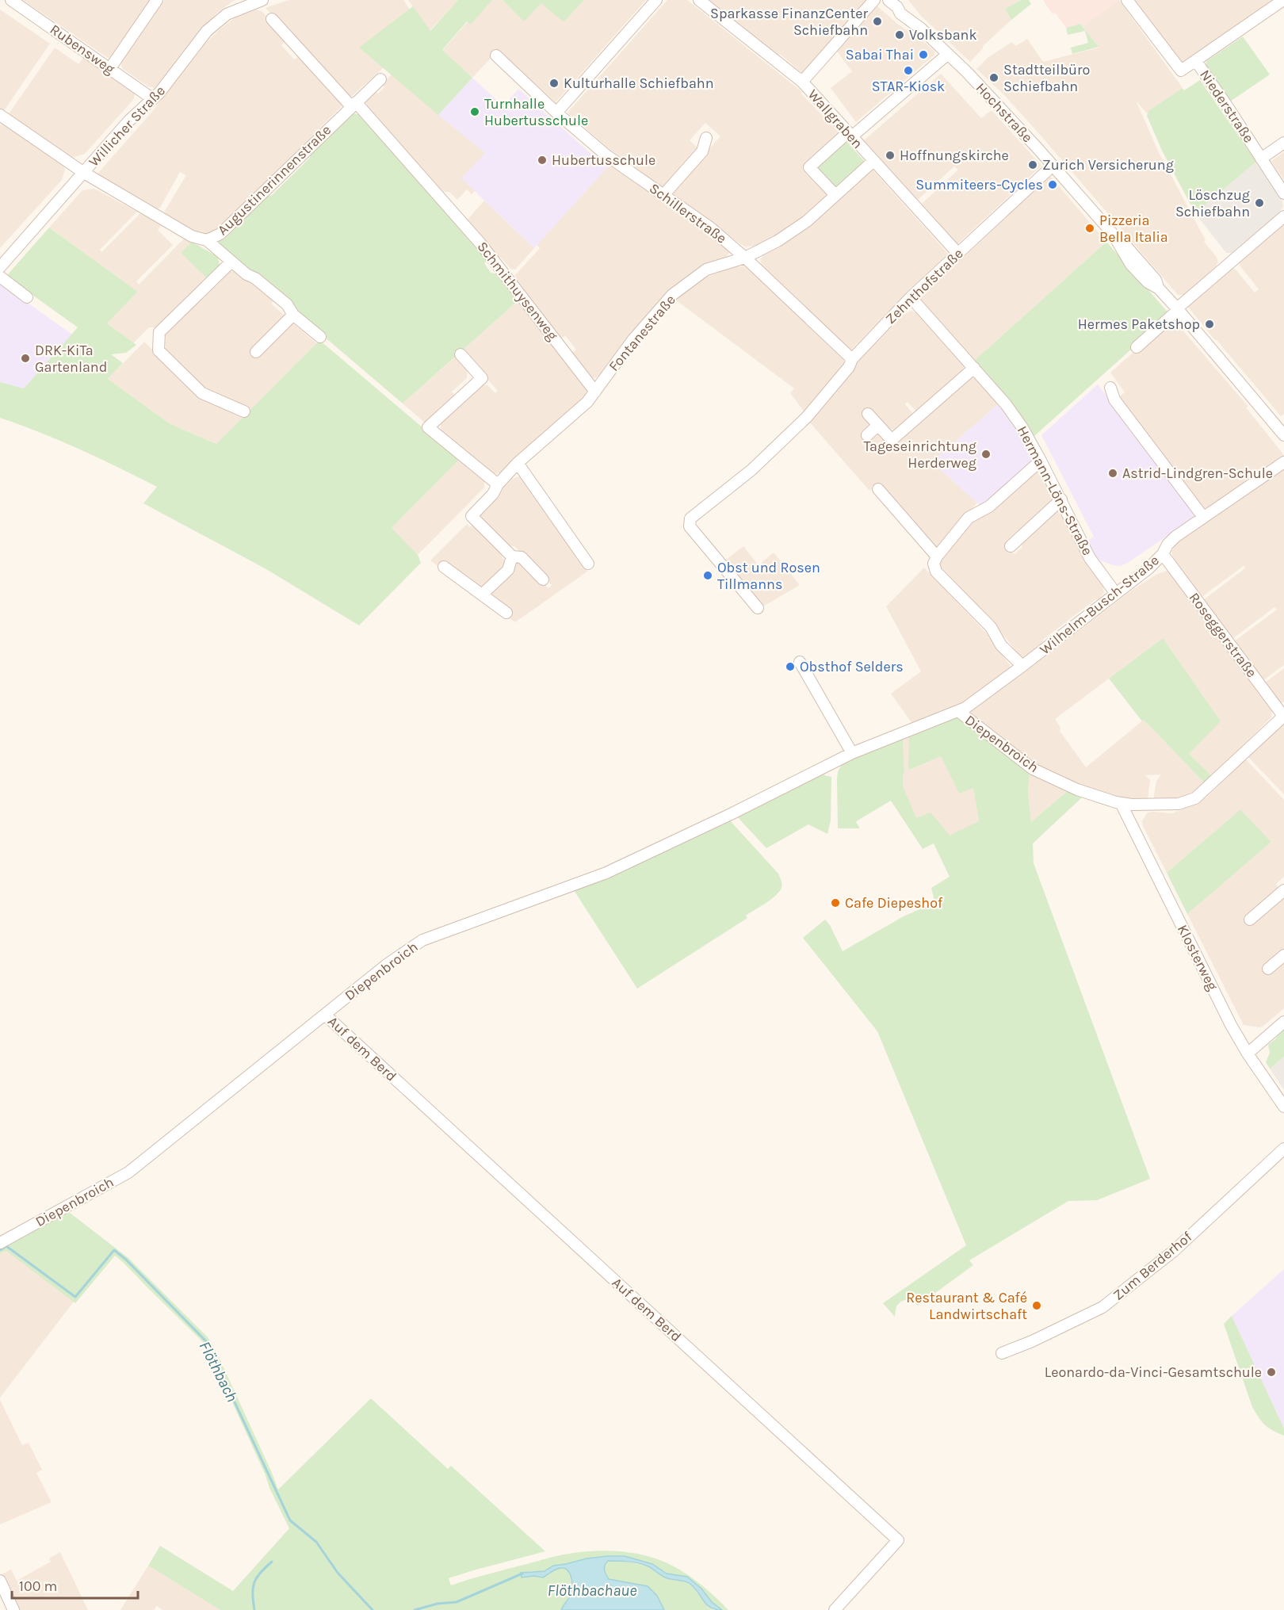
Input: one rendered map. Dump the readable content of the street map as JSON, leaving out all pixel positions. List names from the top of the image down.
{
  "streets": {
    "street": [
      "Rubensweg",
      "Niederstraße",
      "Hochstraße",
      "Wallgraben",
      "Willicher Straße",
      "Augustinerinnenstraße",
      "Schillerstraße",
      "Zehnthofstraße",
      "Schmithuysenweg",
      "Fontanestraße",
      "Hermann-Löns-Straße",
      "Wilhelm-Busch-Straße",
      "Roseggerstraße",
      "Diepenbroich",
      "Klosterweg",
      "Auf dem Berd",
      "Zum Berderhof"
    ]
  },
  "crossings": [
    ["Rubensweg", "Willicher Straße"],
    ["Hochstraße", "Zehnthofstraße"],
    ["Wallgraben", "Zehnthofstraße"],
    ["Wallgraben", "Fontanestraße"],
    ["Willicher Straße", "Augustinerinnenstraße"],
    ["Augustinerinnenstraße", "Schmithuysenweg"],
    ["Schillerstraße", "Zehnthofstraße"],
    ["Schillerstraße", "Fontanestraße"],
    ["Zehnthofstraße", "Hermann-Löns-Straße"],
    ["Schmithuysenweg", "Fontanestraße"],
    ["Hermann-Löns-Straße", "Wilhelm-Busch-Straße"],
    ["Wilhelm-Busch-Straße", "Roseggerstraße"],
    ["Wilhelm-Busch-Straße", "Diepenbroich"],
    ["Roseggerstraße", "Diepenbroich"],
    ["Diepenbroich", "Klosterweg"],
    ["Diepenbroich", "Auf dem Berd"]
  ],
  "water": ["Flöthbach", "Flöthbachaue"],
  "places": [
    "Sparkasse FinanzCenter Schiefbahn",
    "Volksbank",
    "Sabai Thai",
    "STAR-Kiosk",
    "Stadtteilbüro Schiefbahn",
    "Kulturhalle Schiefbahn",
    "Turnhalle Hubertusschule",
    "Hoffnungskirche",
    "Hubertusschule",
    "Zurich Versicherung",
    "Summiteers-Cycles",
    "Löschzug Schiefbahn",
    "Pizzeria Bella Italia",
    "Hermes Paketshop",
    "DRK-KiTa Gartenland",
    "Tageseinrichtung Herderweg",
    "Astrid-Lindgren-Schule",
    "Obst und Rosen Tillmanns",
    "Obsthof Selders",
    "Cafe Diepeshof",
    "Restaurant & Café Landwirtschaft",
    "Leonardo-da-Vinci-Gesamtschule"
  ],
  "scale_bar": "100 m"
}
